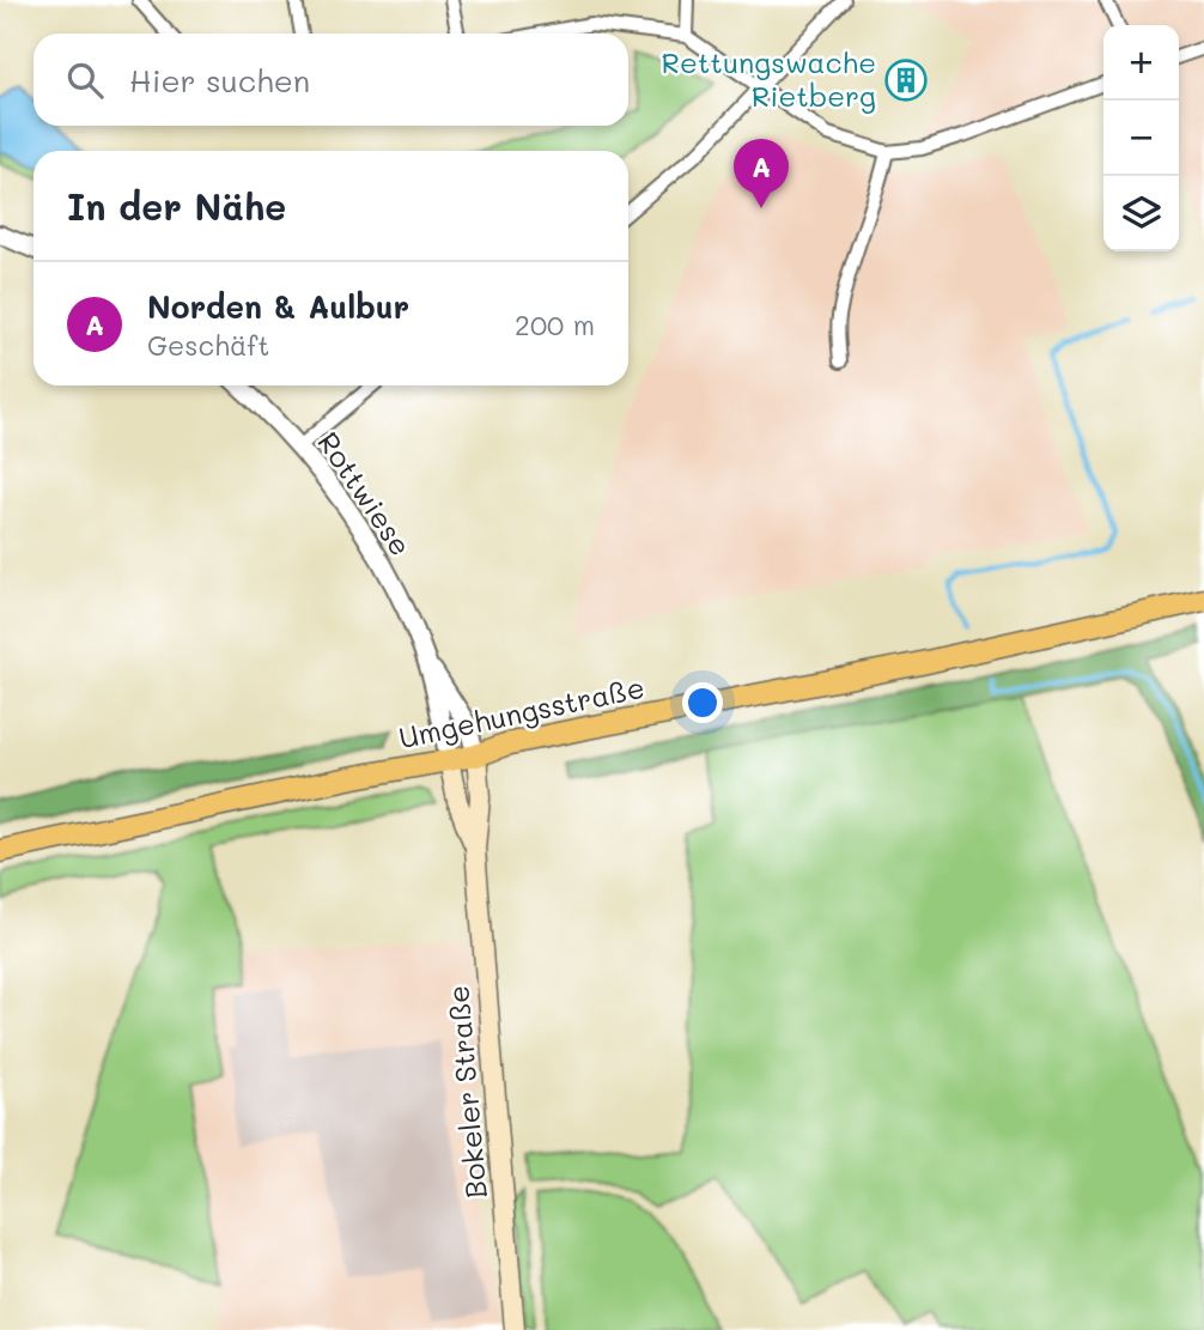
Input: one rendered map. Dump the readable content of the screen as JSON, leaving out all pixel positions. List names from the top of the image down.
{
  "streets": {
    "main road": ["Umgehungsstraße", "Bokeler Straße"],
    "street": ["Rottwiese"]
  },
  "crossings": [
    ["Rottwiese", "Umgehungsstraße"],
    ["Rottwiese", "Bokeler Straße"],
    ["Umgehungsstraße", "Bokeler Straße"]
  ],
  "places": {
    "building": ["Rettungswache Rietberg"]
  },
  "page": {
    "map_buttons": ["+", "−"],
    "search": "Hier suchen",
    "pins": "A",
    "heading": "In der Nähe",
    "list": [
      {
        "mark": "A",
        "name": "Norden & Aulbur",
        "note": "Geschäft",
        "value": "200 m"
      }
    ]
  }
}
